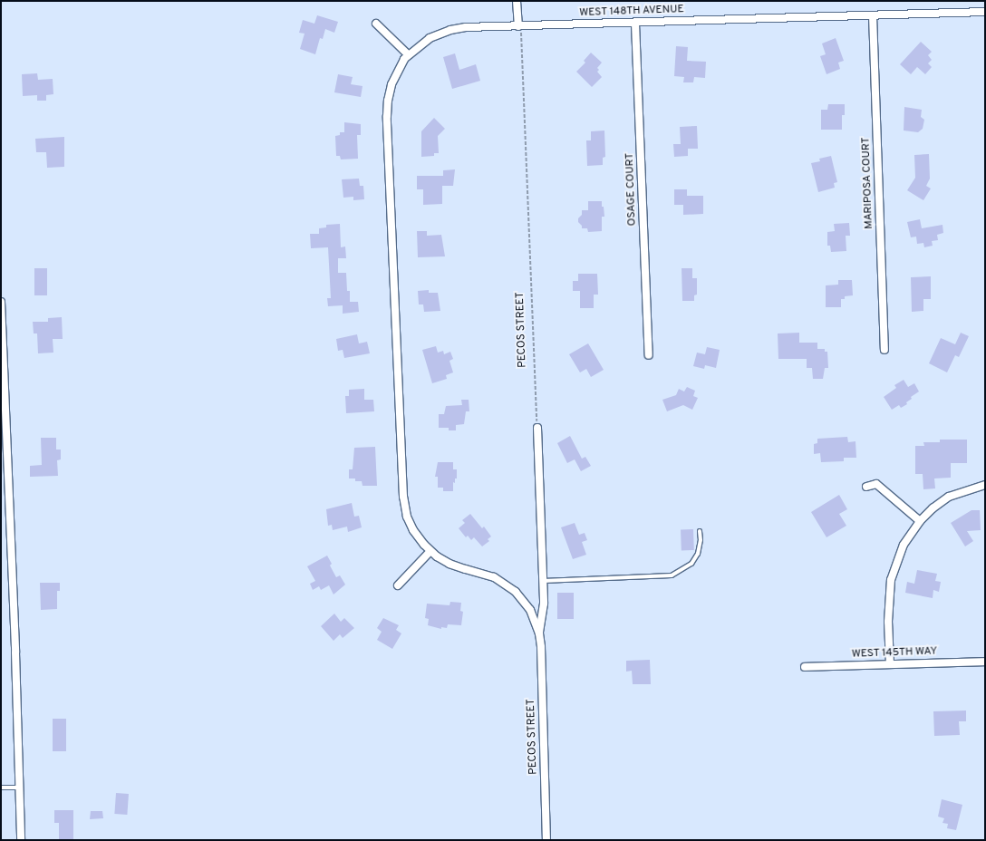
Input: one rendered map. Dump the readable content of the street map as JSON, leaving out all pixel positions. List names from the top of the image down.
{
  "streets": {
    "street": [
      "WEST 148TH AVENUE",
      "MARIPOSA COURT",
      "OSAGE COURT",
      "PECOS STREET",
      "WEST 145TH WAY"
    ]
  },
  "crossings": [
    ["WEST 148TH AVENUE", "MARIPOSA COURT"],
    ["WEST 148TH AVENUE", "OSAGE COURT"],
    ["WEST 148TH AVENUE", "PECOS STREET"]
  ]
}
